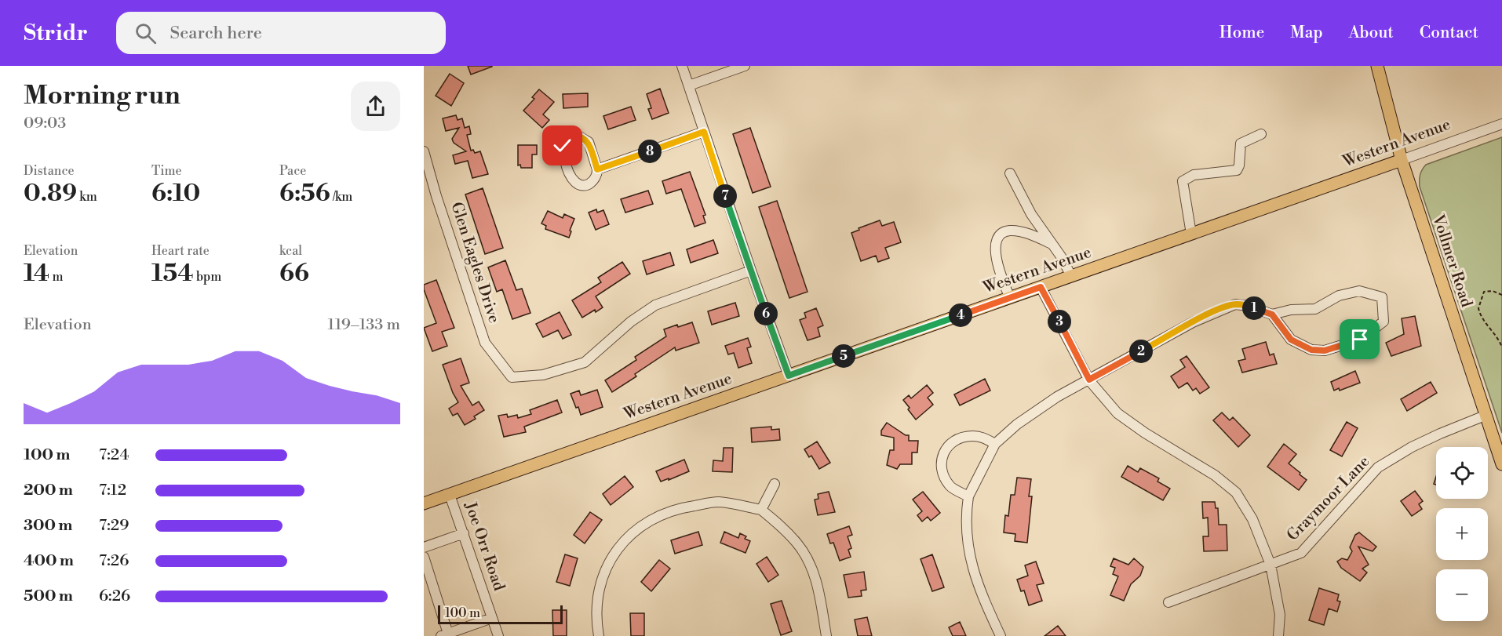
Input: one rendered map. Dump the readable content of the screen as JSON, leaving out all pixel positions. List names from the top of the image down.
{
  "streets": {
    "main road": ["Western Avenue", "Vollmer Road"],
    "street": ["Glen Eagles Drive", "Graymoor Lane", "Joe Orr Road"]
  },
  "crossings": [
    ["Western Avenue", "Vollmer Road"],
    ["Western Avenue", "Joe Orr Road"],
    ["Vollmer Road", "Graymoor Lane"]
  ],
  "scale_bar": "100 m",
  "page": {
    "header": "Stridr",
    "search": "Search here",
    "nav": [
      "Home",
      "Map",
      "About",
      "Contact"
    ],
    "heading": ["Morning run", "09:03"],
    "pins": [
      "8",
      "7",
      "1",
      "6",
      "4",
      "3",
      "2",
      "5"
    ],
    "stats": [
      ["Distance", "0.89 km"],
      ["Time", "6:10"],
      ["Pace", "6:56 /km"],
      ["Elevation", "14 m"],
      ["Heart rate", "154 bpm"],
      ["kcal", "66"]
    ],
    "chart": ["Elevation", "119–133 m"],
    "list": [
      {
        "name": "100 m",
        "note": "7:24"
      },
      {
        "name": "200 m",
        "note": "7:12"
      },
      {
        "name": "300 m",
        "note": "7:29"
      },
      {
        "name": "400 m",
        "note": "7:26"
      },
      {
        "name": "500 m",
        "note": "6:26"
      }
    ],
    "map_buttons": ["+", "−"],
    "scale": "100 m"
  }
}
